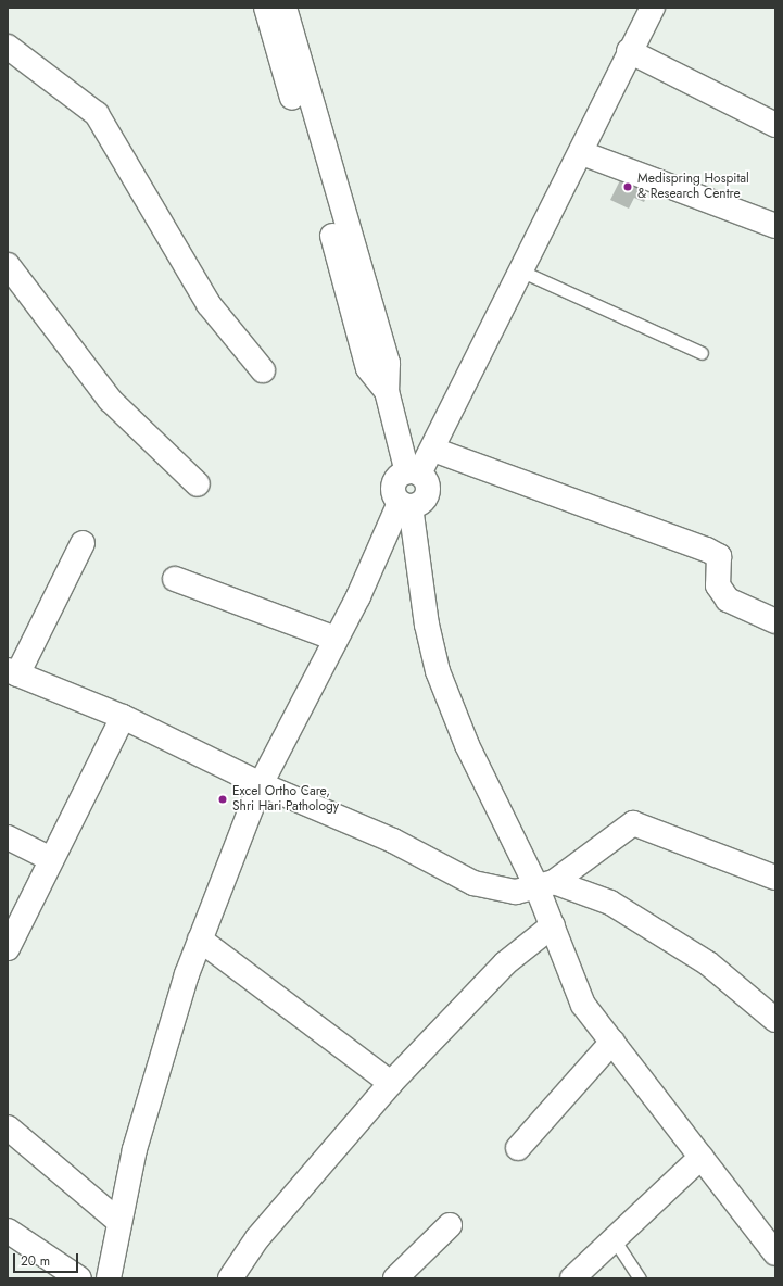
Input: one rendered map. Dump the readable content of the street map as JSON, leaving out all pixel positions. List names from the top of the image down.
{
  "places": ["Medispring Hospital & Research Centre", "Excel Ortho Care, Shri Hari Pathology"],
  "scale_bar": "20 m"
}
